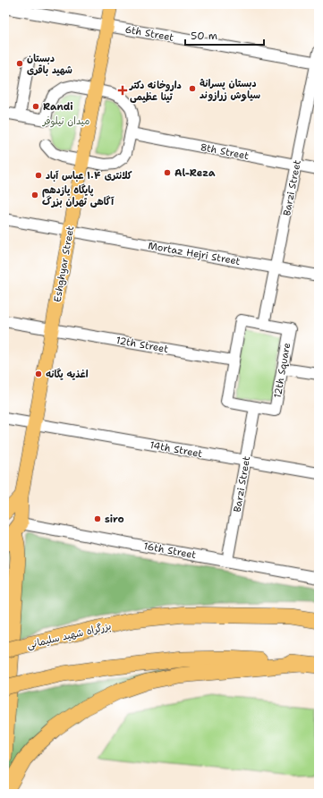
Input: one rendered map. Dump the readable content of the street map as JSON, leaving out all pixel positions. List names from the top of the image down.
{
  "streets": {
    "highway": ["بزرگراه شهید سلیمانی"],
    "main road": ["Eshghyar Street"],
    "street": [
      "6th Street",
      "8th Street",
      "Barzi Street",
      "Mortaz Hejri Street",
      "12th Street",
      "12th Square",
      "14th Street",
      "16th Street"
    ]
  },
  "crossings": [
    ["6th Street", "Barzi Street"],
    ["6th Street", "Eshghyar Street"],
    ["8th Street", "Barzi Street"],
    ["Barzi Street", "Mortaz Hejri Street"],
    ["Barzi Street", "12th Square"],
    ["Barzi Street", "14th Street"],
    ["Barzi Street", "16th Street"],
    ["Mortaz Hejri Street", "Eshghyar Street"],
    ["Eshghyar Street", "12th Street"],
    ["Eshghyar Street", "14th Street"],
    ["Eshghyar Street", "16th Street"],
    ["12th Street", "12th Square"]
  ],
  "parks": ["میدان نیلوفر"],
  "places": {
    "other": [
      "دبستان شهید باقری",
      "دبستان پسرانهٔ سیاوش زرازوند",
      "Randi",
      "Al-Reza",
      "کلانتری ۱۰۴ عباس آباد",
      "پایگاه یازدهم آگاهی تهران بزرگ",
      "اغذیه یگانه",
      "siro"
    ],
    "health": ["داروخانه دکتر تینا عظیمی"]
  },
  "scale_bar": "50 m"
}
